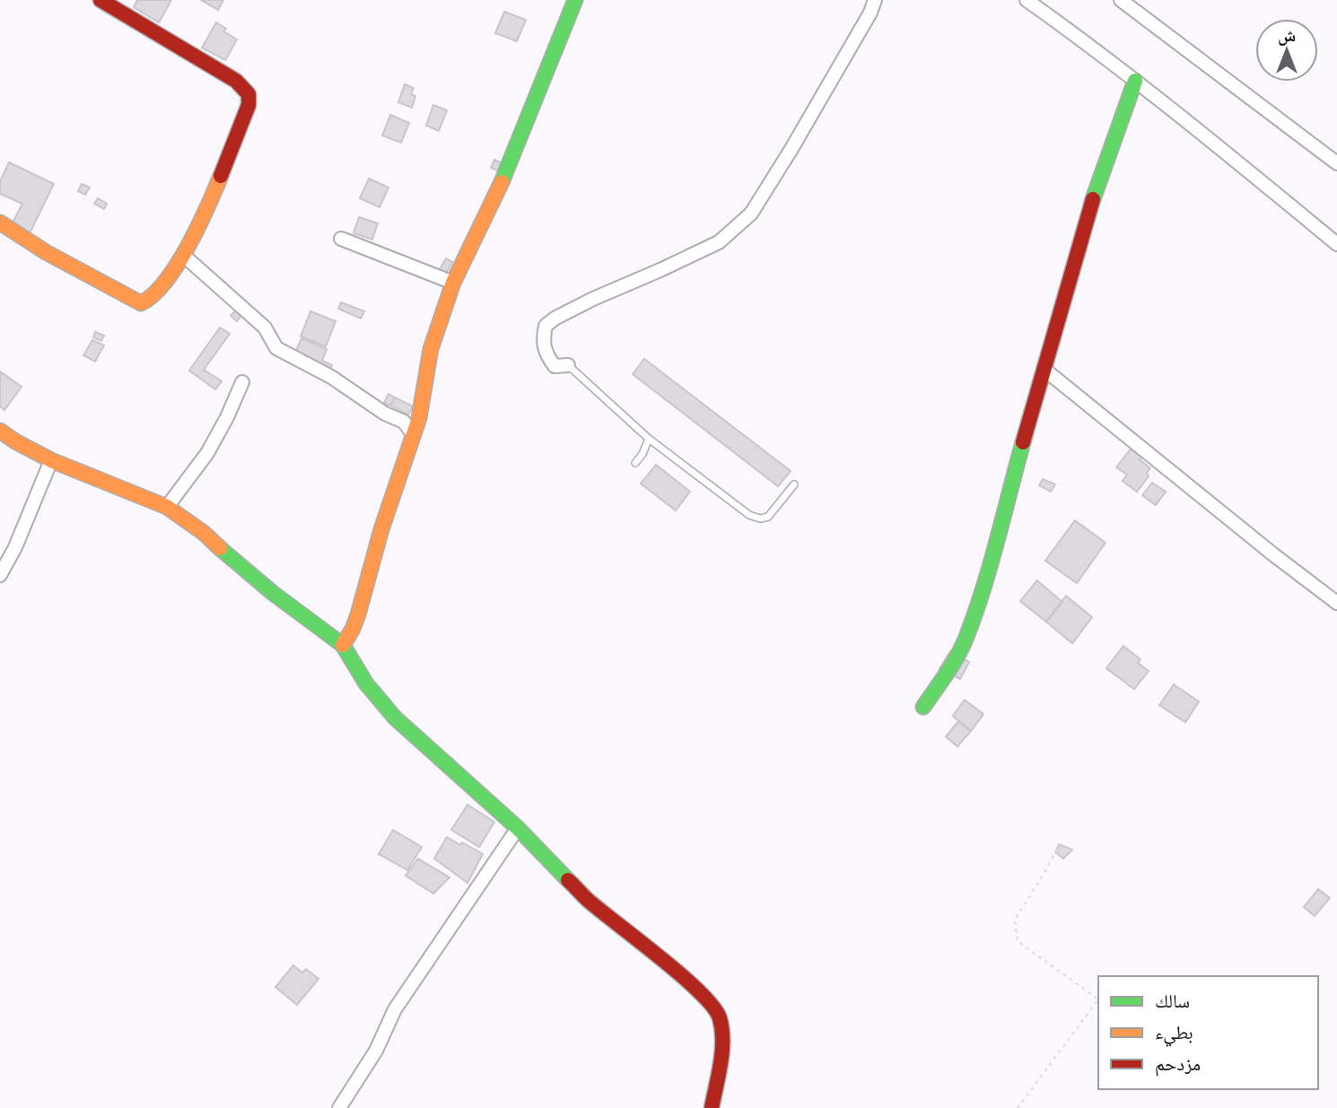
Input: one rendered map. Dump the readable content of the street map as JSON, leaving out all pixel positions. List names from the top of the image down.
{
  "legend": ["سالك", "بطيء", "مزدحم"],
  "north": "top"
}
